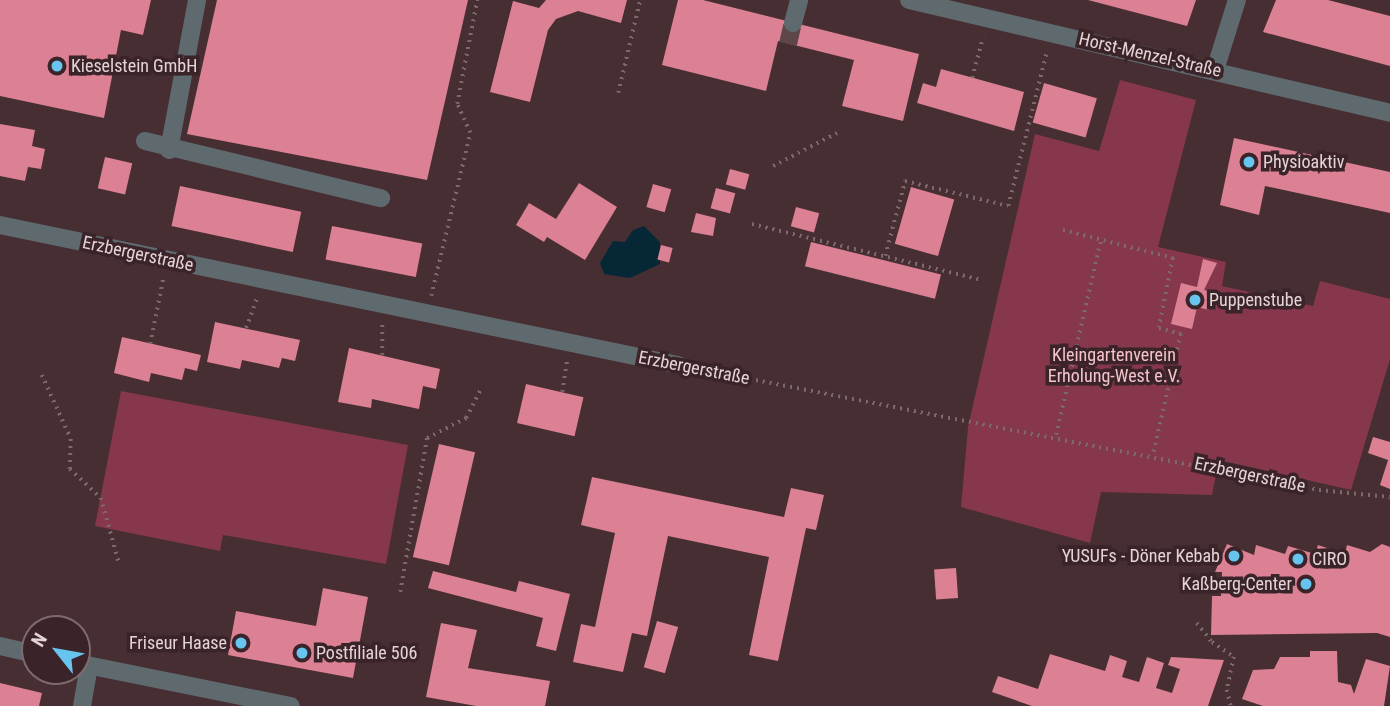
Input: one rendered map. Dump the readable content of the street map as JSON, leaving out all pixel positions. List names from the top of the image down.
{
  "streets": {
    "street": ["Horst-Menzel-Straße", "Erzbergerstraße"]
  },
  "parks": ["Kleingartenverein Erholung-West e.V."],
  "places": [
    "Kieselstein GmbH",
    "Physioaktiv",
    "Puppenstube",
    "YUSUFs - Döner Kebab",
    "CIRO",
    "Kaßberg-Center",
    "Friseur Haase",
    "Postfiliale 506"
  ],
  "north": "top left"
}
